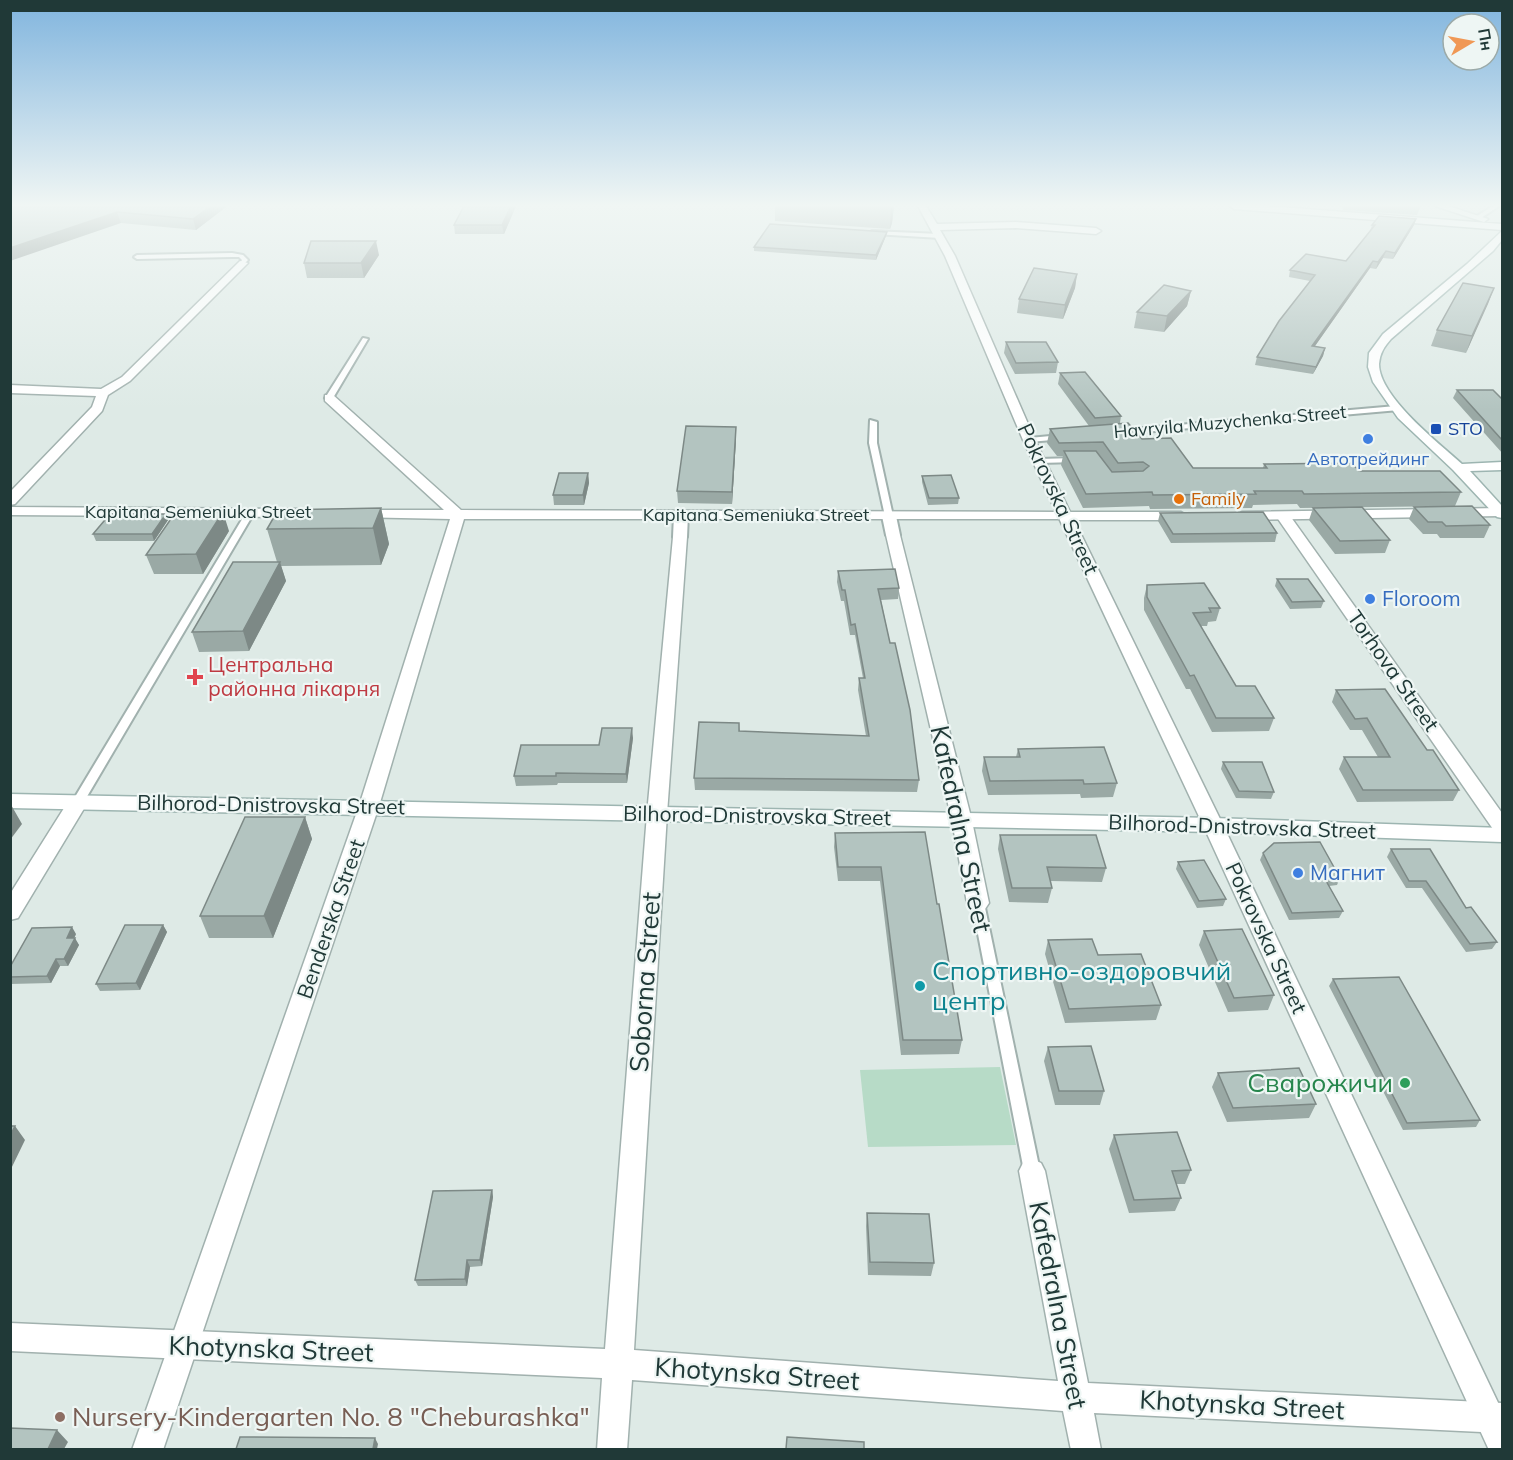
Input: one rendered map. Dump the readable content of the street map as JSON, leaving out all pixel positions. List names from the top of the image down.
{
  "streets": {
    "street": [
      "Pokrovska Street",
      "Kapitana Semeniuka Street",
      "Torhova Street",
      "Bilhorod-Dnistrovska Street",
      "Kafedralna Street",
      "Benderska Street",
      "Soborna Street",
      "Khotynska Street"
    ],
    "lane": ["Havryila Muzychenka Street"]
  },
  "crossings": [
    ["Pokrovska Street", "Kapitana Semeniuka Street"],
    ["Pokrovska Street", "Bilhorod-Dnistrovska Street"],
    ["Pokrovska Street", "Khotynska Street"],
    ["Kapitana Semeniuka Street", "Kafedralna Street"],
    ["Kapitana Semeniuka Street", "Benderska Street"],
    ["Kapitana Semeniuka Street", "Soborna Street"],
    ["Bilhorod-Dnistrovska Street", "Kafedralna Street"],
    ["Bilhorod-Dnistrovska Street", "Benderska Street"],
    ["Bilhorod-Dnistrovska Street", "Soborna Street"],
    ["Kafedralna Street", "Khotynska Street"],
    ["Benderska Street", "Khotynska Street"],
    ["Soborna Street", "Khotynska Street"]
  ],
  "places": {
    "transit": ["STO"],
    "other": [
      "Автотрейдинг",
      "Family",
      "Floroom",
      "Магнит",
      "Спортивно-оздоровчий центр",
      "Сварожичи",
      "Nursery-Kindergarten No. 8 \"Cheburashka\""
    ],
    "health": ["Центральна районна лікарня"]
  },
  "north": "right"
}
